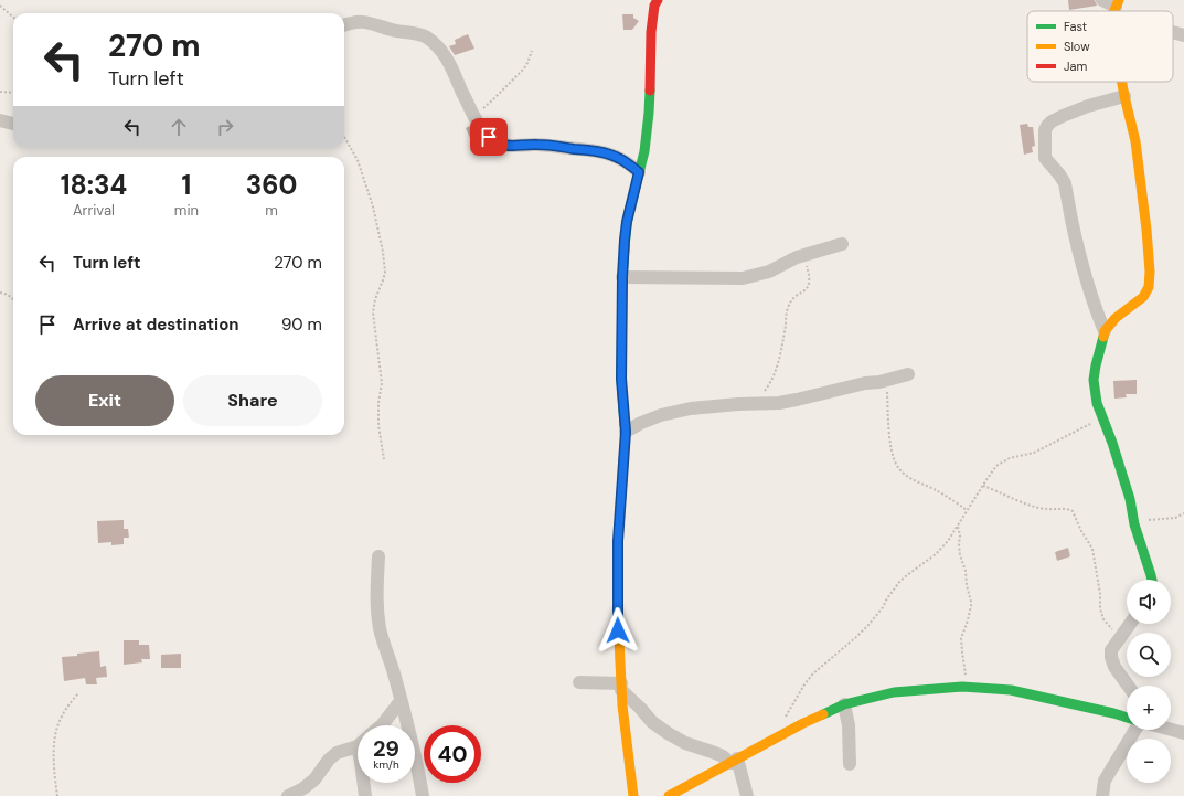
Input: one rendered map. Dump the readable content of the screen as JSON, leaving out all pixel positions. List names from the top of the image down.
{
  "legend": ["Fast", "Slow", "Jam"],
  "page": {
    "turn": ["270 m", "Turn left"],
    "eta": [
      "18:34",
      "Arrival",
      "1",
      "min",
      "360",
      "m"
    ],
    "list": [
      {
        "name": "Turn left",
        "value": "270 m"
      },
      {
        "name": "Arrive at destination",
        "value": "90 m"
      }
    ],
    "buttons": ["Exit", "Share"],
    "map_buttons": ["+", "−"],
    "speed": "29 km/h",
    "limit": "40"
  }
}
